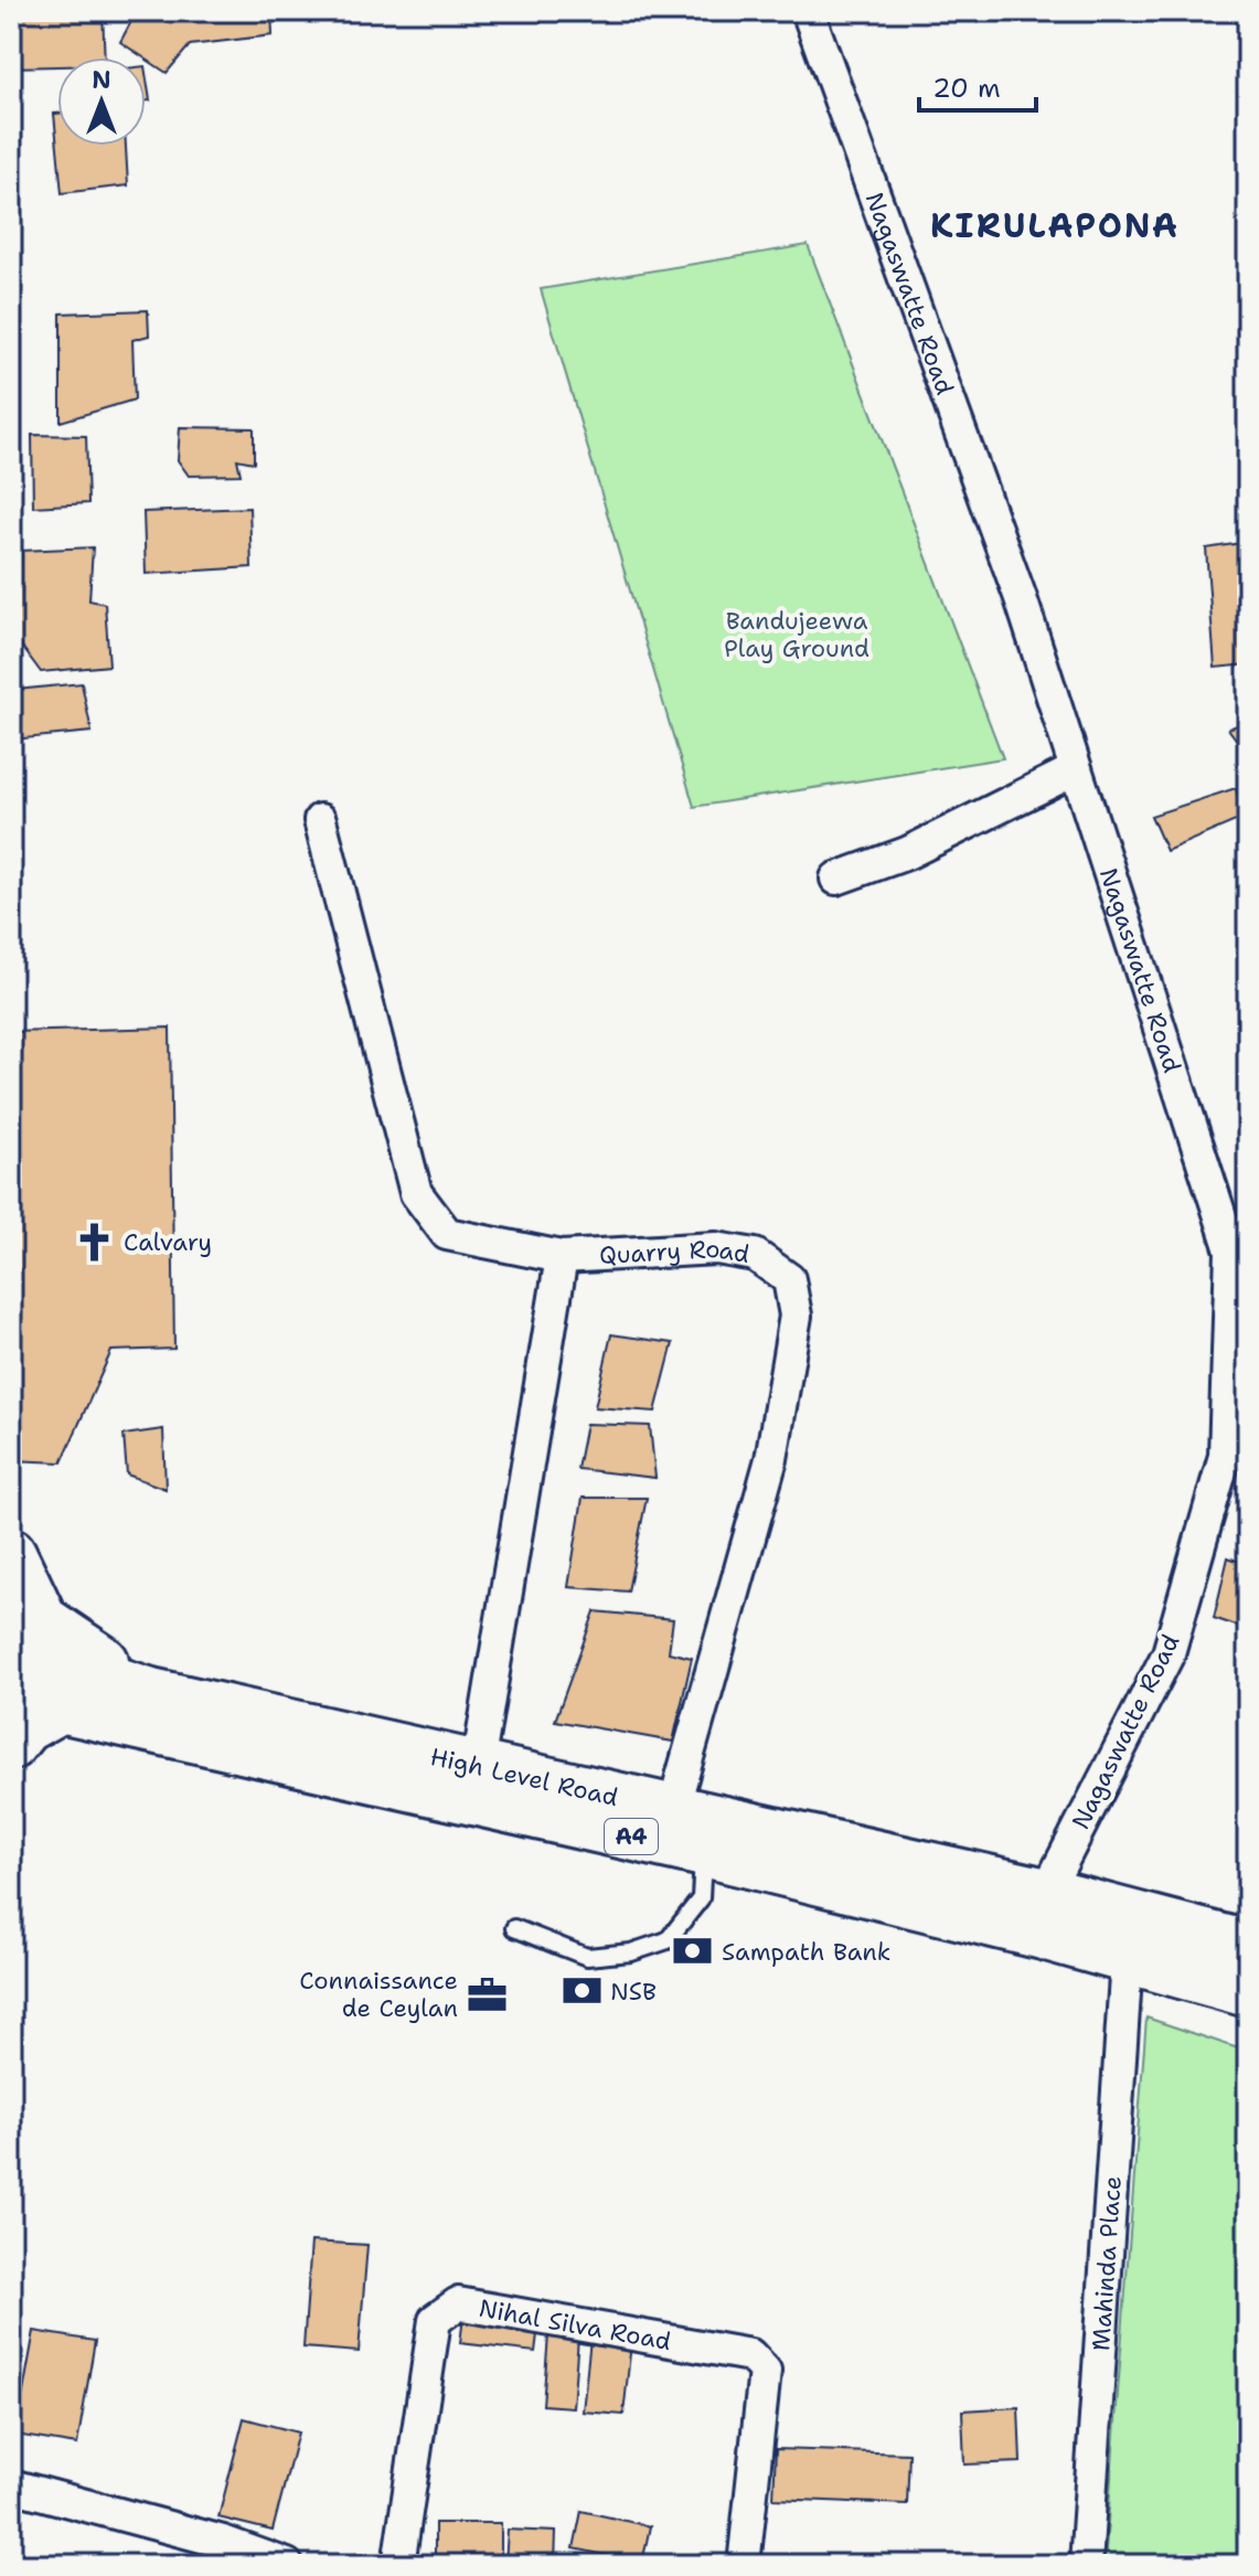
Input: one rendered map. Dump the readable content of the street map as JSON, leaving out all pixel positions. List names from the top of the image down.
{
  "streets": {
    "highway": ["High Level Road", "A4"],
    "street": [
      "Nagaswatte Road",
      "Quarry Road",
      "Mahinda Place",
      "Nihal Silva Road"
    ]
  },
  "crossings": [
    ["Nagaswatte Road", "High Level Road"],
    ["Quarry Road", "High Level Road"],
    ["High Level Road", "Mahinda Place"]
  ],
  "districts": ["KIRULAPONA"],
  "parks": ["Bandujeewa Play Ground"],
  "places": {
    "church": ["Calvary"],
    "bank": ["Sampath Bank", "NSB"],
    "office": ["Connaissance de Ceylan"]
  },
  "scale_bar": "20 m",
  "north": "top"
}
